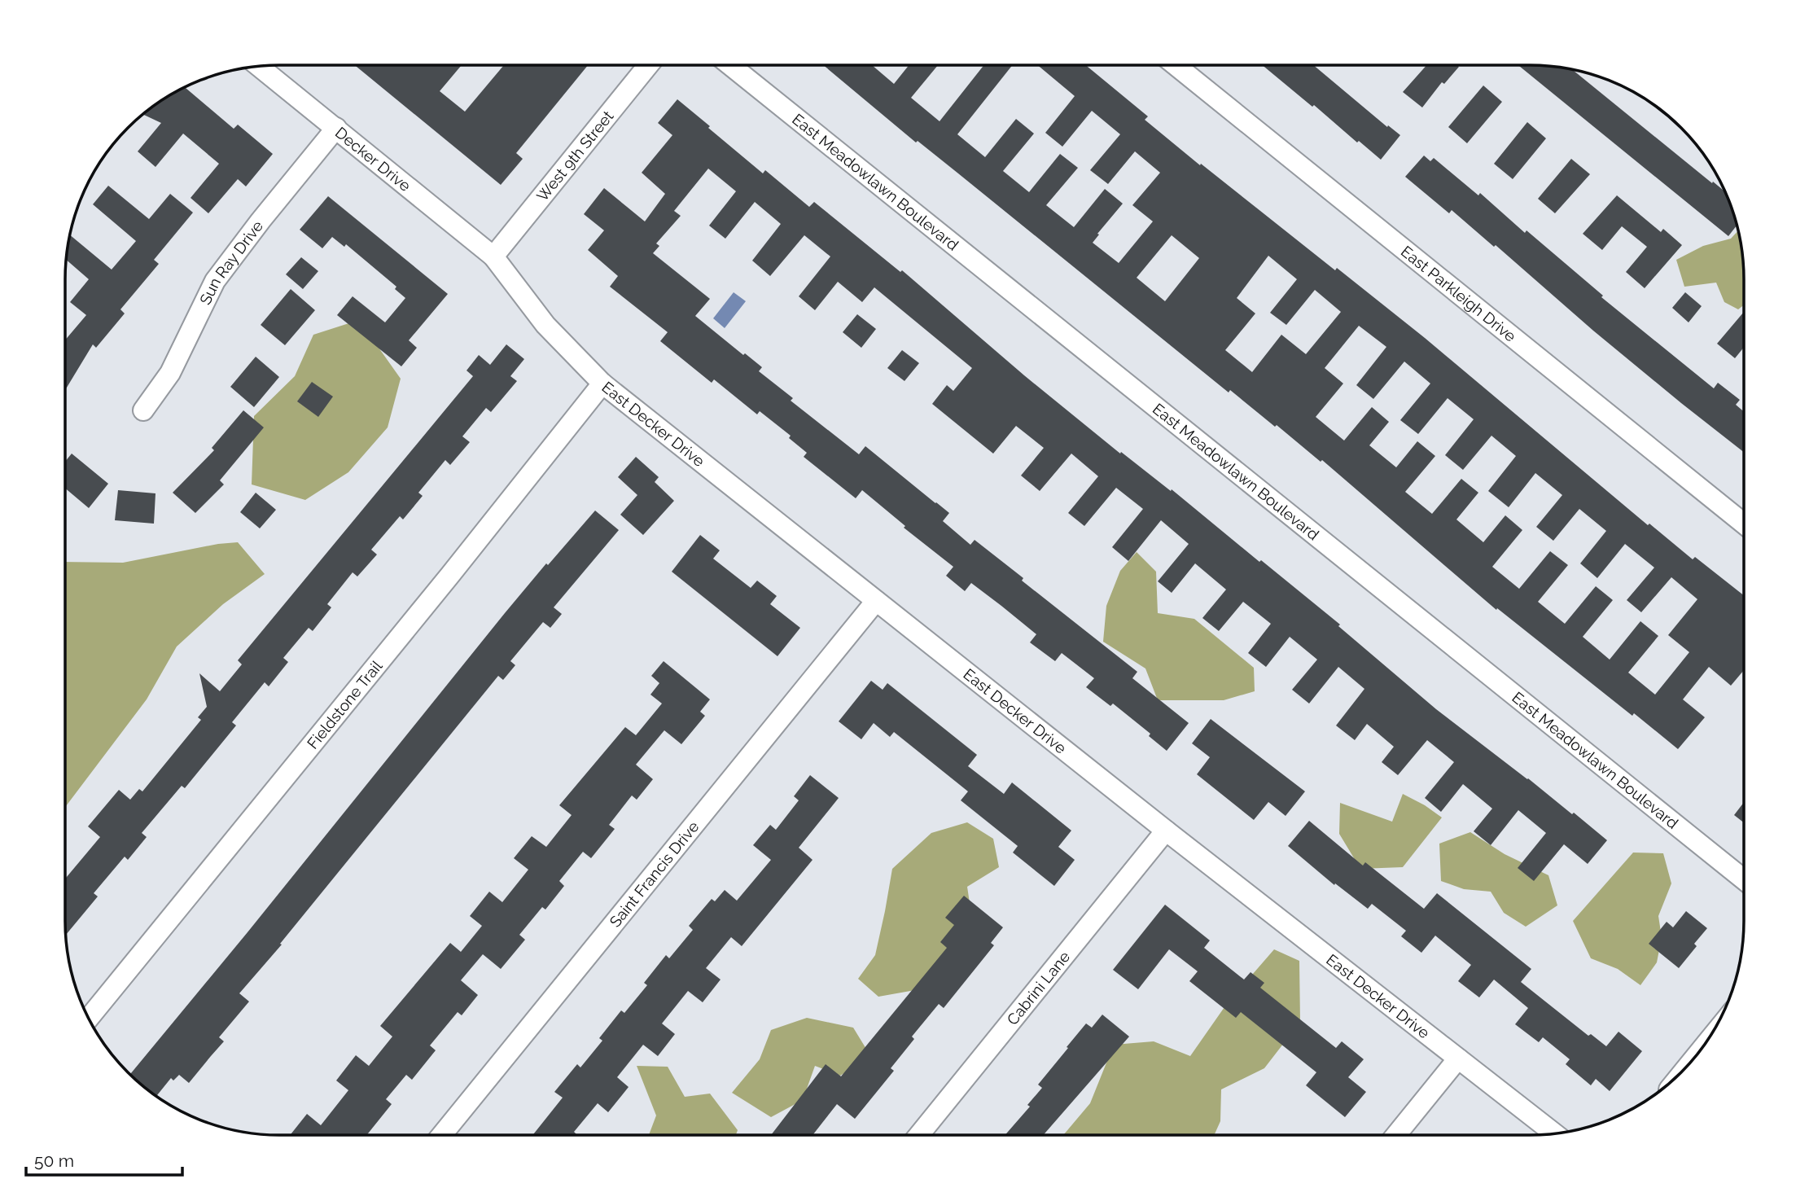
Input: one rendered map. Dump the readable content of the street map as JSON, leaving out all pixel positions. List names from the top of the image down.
{
  "streets": {
    "street": [
      "West 9th Street",
      "Decker Drive",
      "East Meadowlawn Boulevard",
      "Sun Ray Drive",
      "East Parkleigh Drive",
      "East Decker Drive",
      "Fieldstone Trail",
      "Saint Francis Drive",
      "Cabrini Lane"
    ]
  },
  "crossings": [
    ["West 9th Street", "Decker Drive"],
    ["West 9th Street", "East Decker Drive"],
    ["Decker Drive", "Sun Ray Drive"],
    ["Decker Drive", "East Decker Drive"],
    ["East Decker Drive", "Fieldstone Trail"],
    ["East Decker Drive", "Saint Francis Drive"],
    ["East Decker Drive", "Cabrini Lane"]
  ],
  "scale_bar": "50 m"
}
